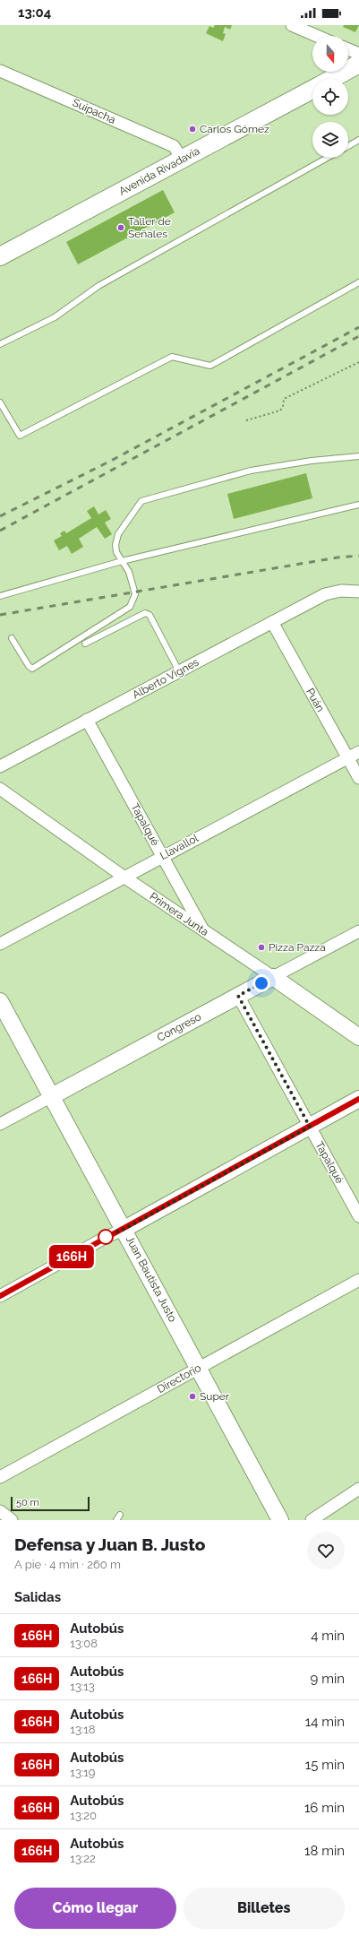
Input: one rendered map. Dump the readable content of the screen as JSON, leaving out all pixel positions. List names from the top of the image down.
{
  "streets": {
    "main road": ["Avenida Rivadavia"],
    "street": [
      "Suipacha",
      "Alberto Vignes",
      "Puán",
      "Tapalqué",
      "Llavallol",
      "Primera Junta",
      "Congreso",
      "Juan Bautista Justo",
      "Directorio"
    ]
  },
  "crossings": [
    ["Suipacha", "Avenida Rivadavia"],
    ["Alberto Vignes", "Puán"],
    ["Alberto Vignes", "Tapalqué"],
    ["Puán", "Llavallol"],
    ["Tapalqué", "Llavallol"],
    ["Tapalqué", "Primera Junta"],
    ["Tapalqué", "Congreso"],
    ["Llavallol", "Primera Junta"],
    ["Primera Junta", "Congreso"],
    ["Congreso", "Juan Bautista Justo"],
    ["Juan Bautista Justo", "Directorio"]
  ],
  "places": [
    "Carlos Gómez",
    "Taller de Señales",
    "Pizza Pazza",
    "Super"
  ],
  "lines": ["bus line 166H"],
  "scale_bar": "50 m",
  "north": "bottom",
  "page": {
    "status": "13:04",
    "on_map": "166H",
    "scale": "50 m",
    "heading": [
      ["Defensa y Juan B. Justo", "A pie · 4 min · 260 m"],
      "Salidas"
    ],
    "list": [
      {
        "mark": "166H",
        "name": "Autobús",
        "note": "13:08",
        "value": "4 min"
      },
      {
        "mark": "166H",
        "name": "Autobús",
        "note": "13:13",
        "value": "9 min"
      },
      {
        "mark": "166H",
        "name": "Autobús",
        "note": "13:18",
        "value": "14 min"
      },
      {
        "mark": "166H",
        "name": "Autobús",
        "note": "13:19",
        "value": "15 min"
      },
      {
        "mark": "166H",
        "name": "Autobús",
        "note": "13:20",
        "value": "16 min"
      },
      {
        "mark": "166H",
        "name": "Autobús",
        "note": "13:22",
        "value": "18 min"
      }
    ],
    "buttons": ["Cómo llegar", "Billetes"]
  }
}
